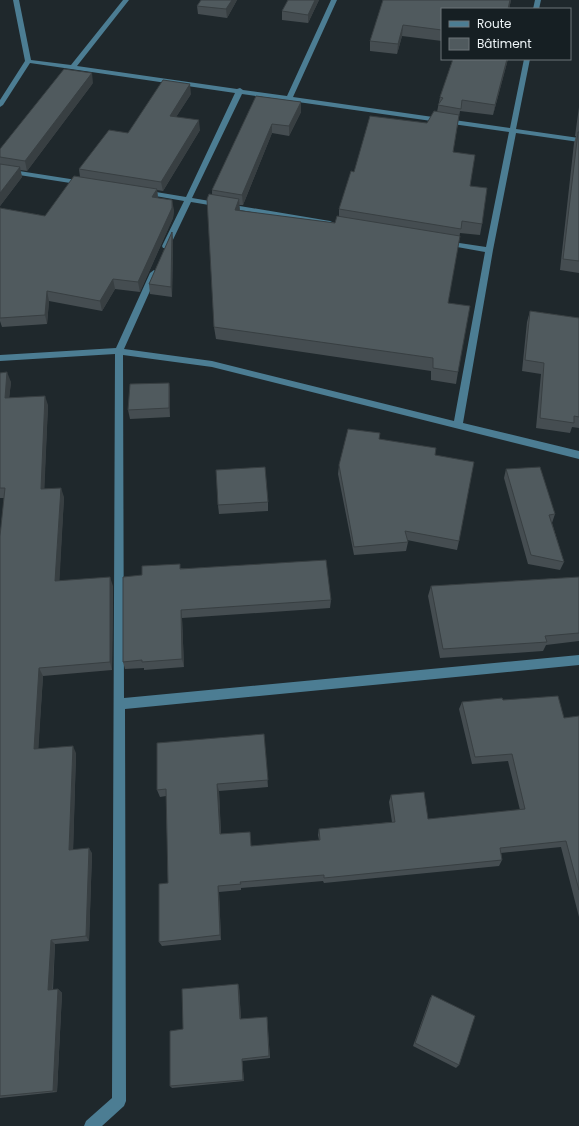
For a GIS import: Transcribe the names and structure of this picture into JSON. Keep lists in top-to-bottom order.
{
  "legend": ["Route", "Bâtiment"]
}
